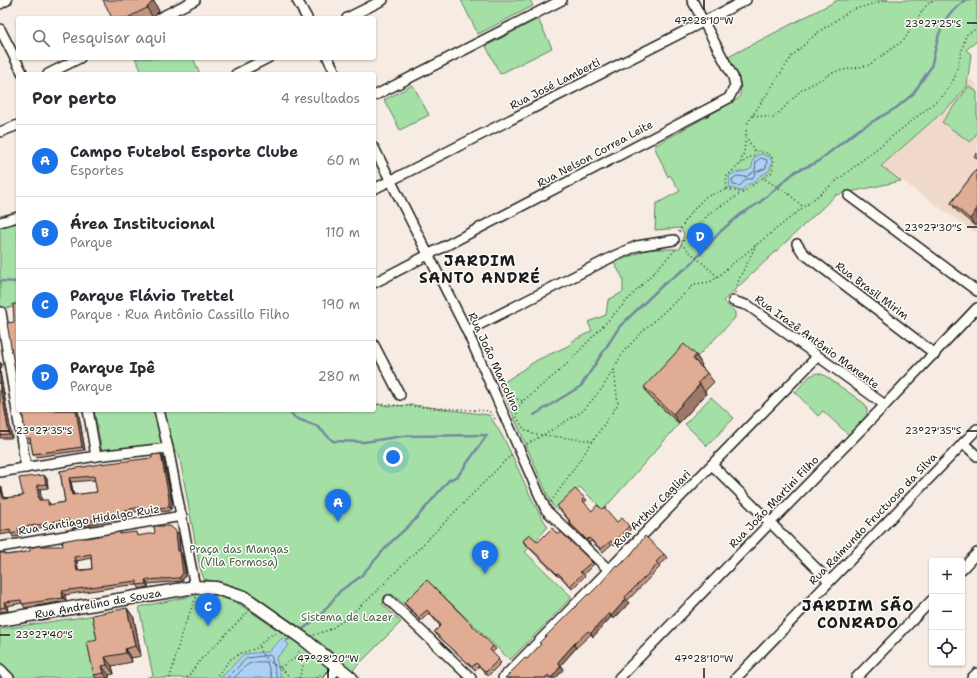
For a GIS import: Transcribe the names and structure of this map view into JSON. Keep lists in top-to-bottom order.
{
  "streets": {
    "street": [
      "Rua José Lamberti",
      "Rua Nelson Correa Leite",
      "Rua Brasil Mirim",
      "Rua Irazê Antônio Manente",
      "Rua João Marcolino",
      "Rua João Martini Filho",
      "Rua Arthur Cagliari",
      "Rua Raimundo Fructuoso da Silva",
      "Rua Santiago Hidalgo Ruiz",
      "Rua Andrelino de Souza"
    ]
  },
  "crossings": [
    ["Rua José Lamberti", "Rua Nelson Correa Leite"],
    ["Rua José Lamberti", "Rua João Marcolino"],
    ["Rua Nelson Correa Leite", "Rua João Marcolino"],
    ["Rua Brasil Mirim", "Rua João Martini Filho"],
    ["Rua Irazê Antônio Manente", "Rua João Martini Filho"],
    ["Rua Irazê Antônio Manente", "Rua Arthur Cagliari"],
    ["Rua João Marcolino", "Rua Arthur Cagliari"]
  ],
  "districts": ["JARDIM SANTO ANDRÉ", "JARDIM SÃO CONRADO"],
  "parks": ["Praça das Mangas (Vila Formosa)", "Sistema de Lazer"],
  "page": {
    "search": "Pesquisar aqui",
    "heading": ["Por perto", "4 resultados"],
    "list": [
      {
        "mark": "A",
        "name": "Campo Futebol Esporte Clube",
        "note": "Esportes",
        "value": "60 m"
      },
      {
        "mark": "B",
        "name": "Área Institucional",
        "note": "Parque",
        "value": "110 m"
      },
      {
        "mark": "C",
        "name": "Parque Flávio Trettel",
        "note": "Parque · Rua Antônio Cassillo Filho",
        "value": "190 m"
      },
      {
        "mark": "D",
        "name": "Parque Ipê",
        "note": "Parque",
        "value": "280 m"
      }
    ],
    "pins": [
      "D",
      "A",
      "B",
      "C"
    ],
    "map_buttons": ["+", "−"]
  },
  "coordinates": [
    "47°28'10\"W",
    "23°27'25\"S",
    "23°27'30\"S",
    "23°27'35\"S",
    "23°27'40\"S",
    "47°28'20\"W"
  ]
}
